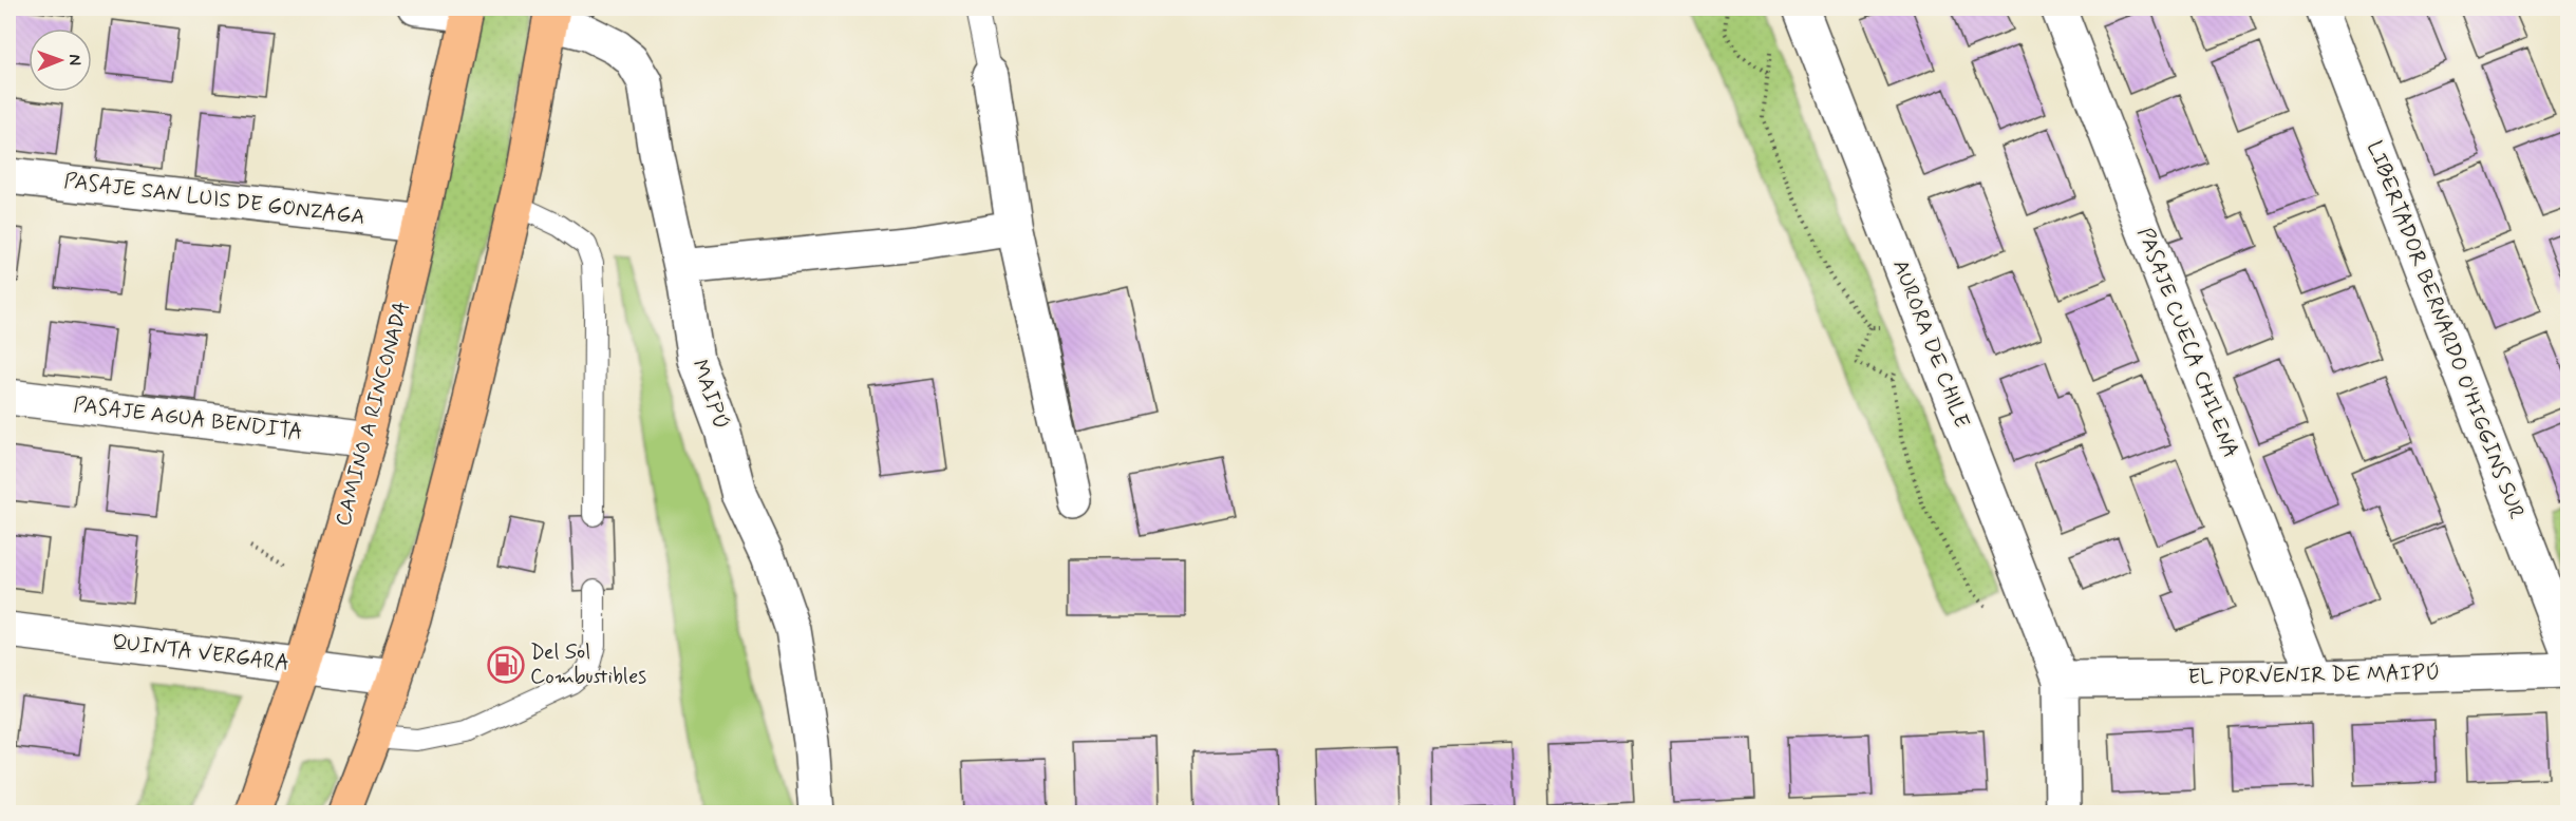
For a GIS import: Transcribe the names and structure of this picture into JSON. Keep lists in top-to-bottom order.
{
  "streets": {
    "main road": ["CAMINO A RINCONADA"],
    "street": [
      "PASAJE SAN LUIS DE GONZAGA",
      "LIBERTADOR BERNARDO O'HIGGINS SUR",
      "PASAJE CUECA CHILENA",
      "AURORA DE CHILE",
      "MAIPÚ",
      "PASAJE AGUA BENDITA",
      "QUINTA VERGARA",
      "EL PORVENIR DE MAIPÚ"
    ]
  },
  "crossings": [
    ["PASAJE SAN LUIS DE GONZAGA", "CAMINO A RINCONADA"],
    ["PASAJE CUECA CHILENA", "EL PORVENIR DE MAIPÚ"],
    ["AURORA DE CHILE", "EL PORVENIR DE MAIPÚ"],
    ["CAMINO A RINCONADA", "PASAJE AGUA BENDITA"],
    ["CAMINO A RINCONADA", "QUINTA VERGARA"]
  ],
  "places": {
    "fuel station": ["Del Sol Combustibles"]
  },
  "north": "right"
}
